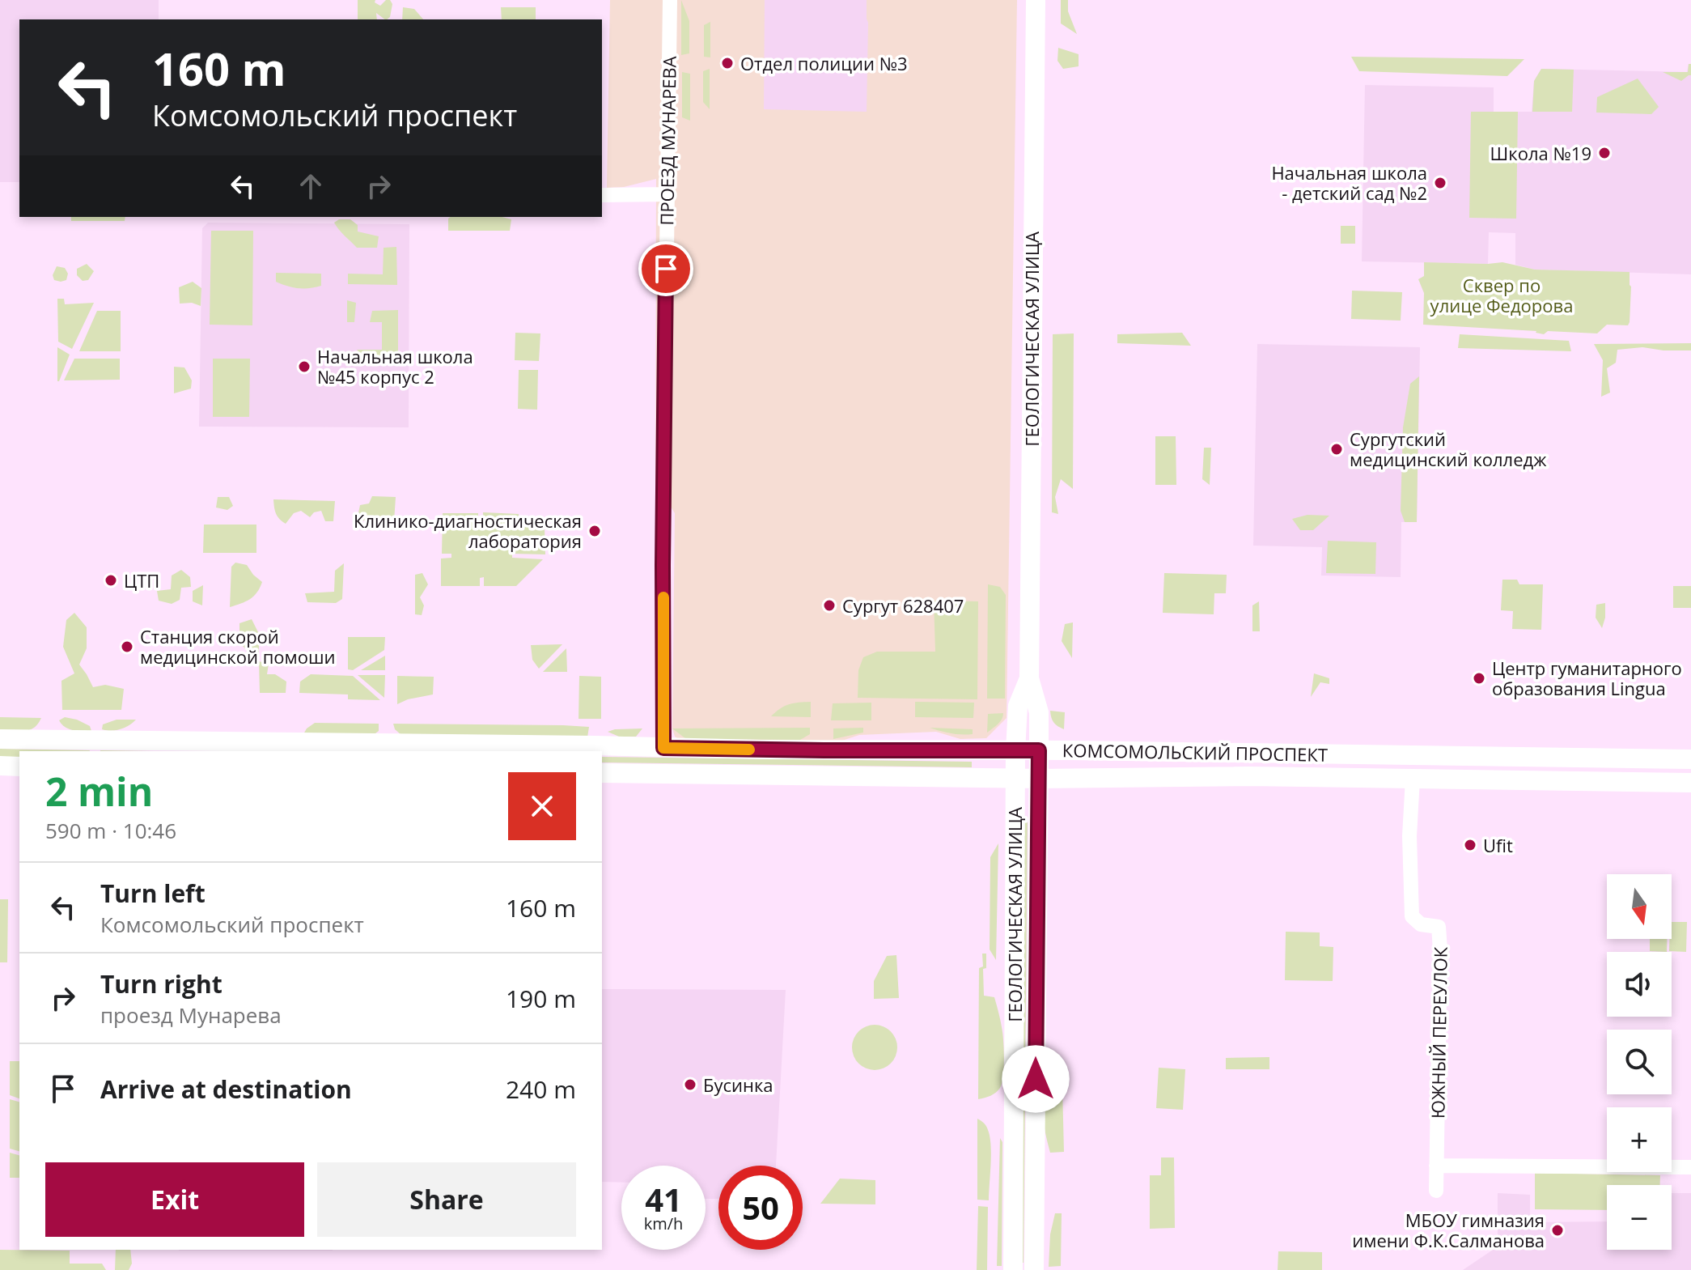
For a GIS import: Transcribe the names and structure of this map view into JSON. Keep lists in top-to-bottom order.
{
  "streets": {
    "main road": ["ГЕОЛОГИЧЕСКАЯ УЛИЦА", "КОМСОМОЛЬСКИЙ ПРОСПЕКТ"],
    "street": ["ПРОЕЗД МУНАРЕВА", "ЮЖНЫЙ ПЕРЕУЛОК"]
  },
  "crossings": [
    ["ПРОЕЗД МУНАРЕВА", "КОМСОМОЛЬСКИЙ ПРОСПЕКТ"],
    ["ГЕОЛОГИЧЕСКАЯ УЛИЦА", "КОМСОМОЛЬСКИЙ ПРОСПЕКТ"],
    ["КОМСОМОЛЬСКИЙ ПРОСПЕКТ", "ЮЖНЫЙ ПЕРЕУЛОК"]
  ],
  "parks": ["Сквер по улице Федорова"],
  "places": [
    "Отдел полиции №3",
    "Школа №19",
    "Начальная школа - детский сад №2",
    "Начальная школа №45 корпус 2",
    "Сургутский медицинский колледж",
    "Клинико-диагностическая лаборатория",
    "ЦТП",
    "Сургут 628407",
    "Cтанция скорой медицинской помоши",
    "Центр гуманитарного образования Lingua",
    "Ufit",
    "Бусинка",
    "МБОУ гимназия имени Ф.К.Салманова"
  ],
  "north": "bottom",
  "page": {
    "turn": ["160 m", "Комсомольский проспект"],
    "heading": ["2 min", "590 m · 10:46"],
    "list": [
      {
        "name": "Turn left",
        "note": "Комсомольский проспект",
        "value": "160 m"
      },
      {
        "name": "Turn right",
        "note": "проезд Мунарева",
        "value": "190 m"
      },
      {
        "name": "Arrive at destination",
        "value": "240 m"
      }
    ],
    "map_buttons": ["+", "−"],
    "buttons": ["Exit", "Share"],
    "speed": "41 km/h",
    "limit": "50"
  }
}
